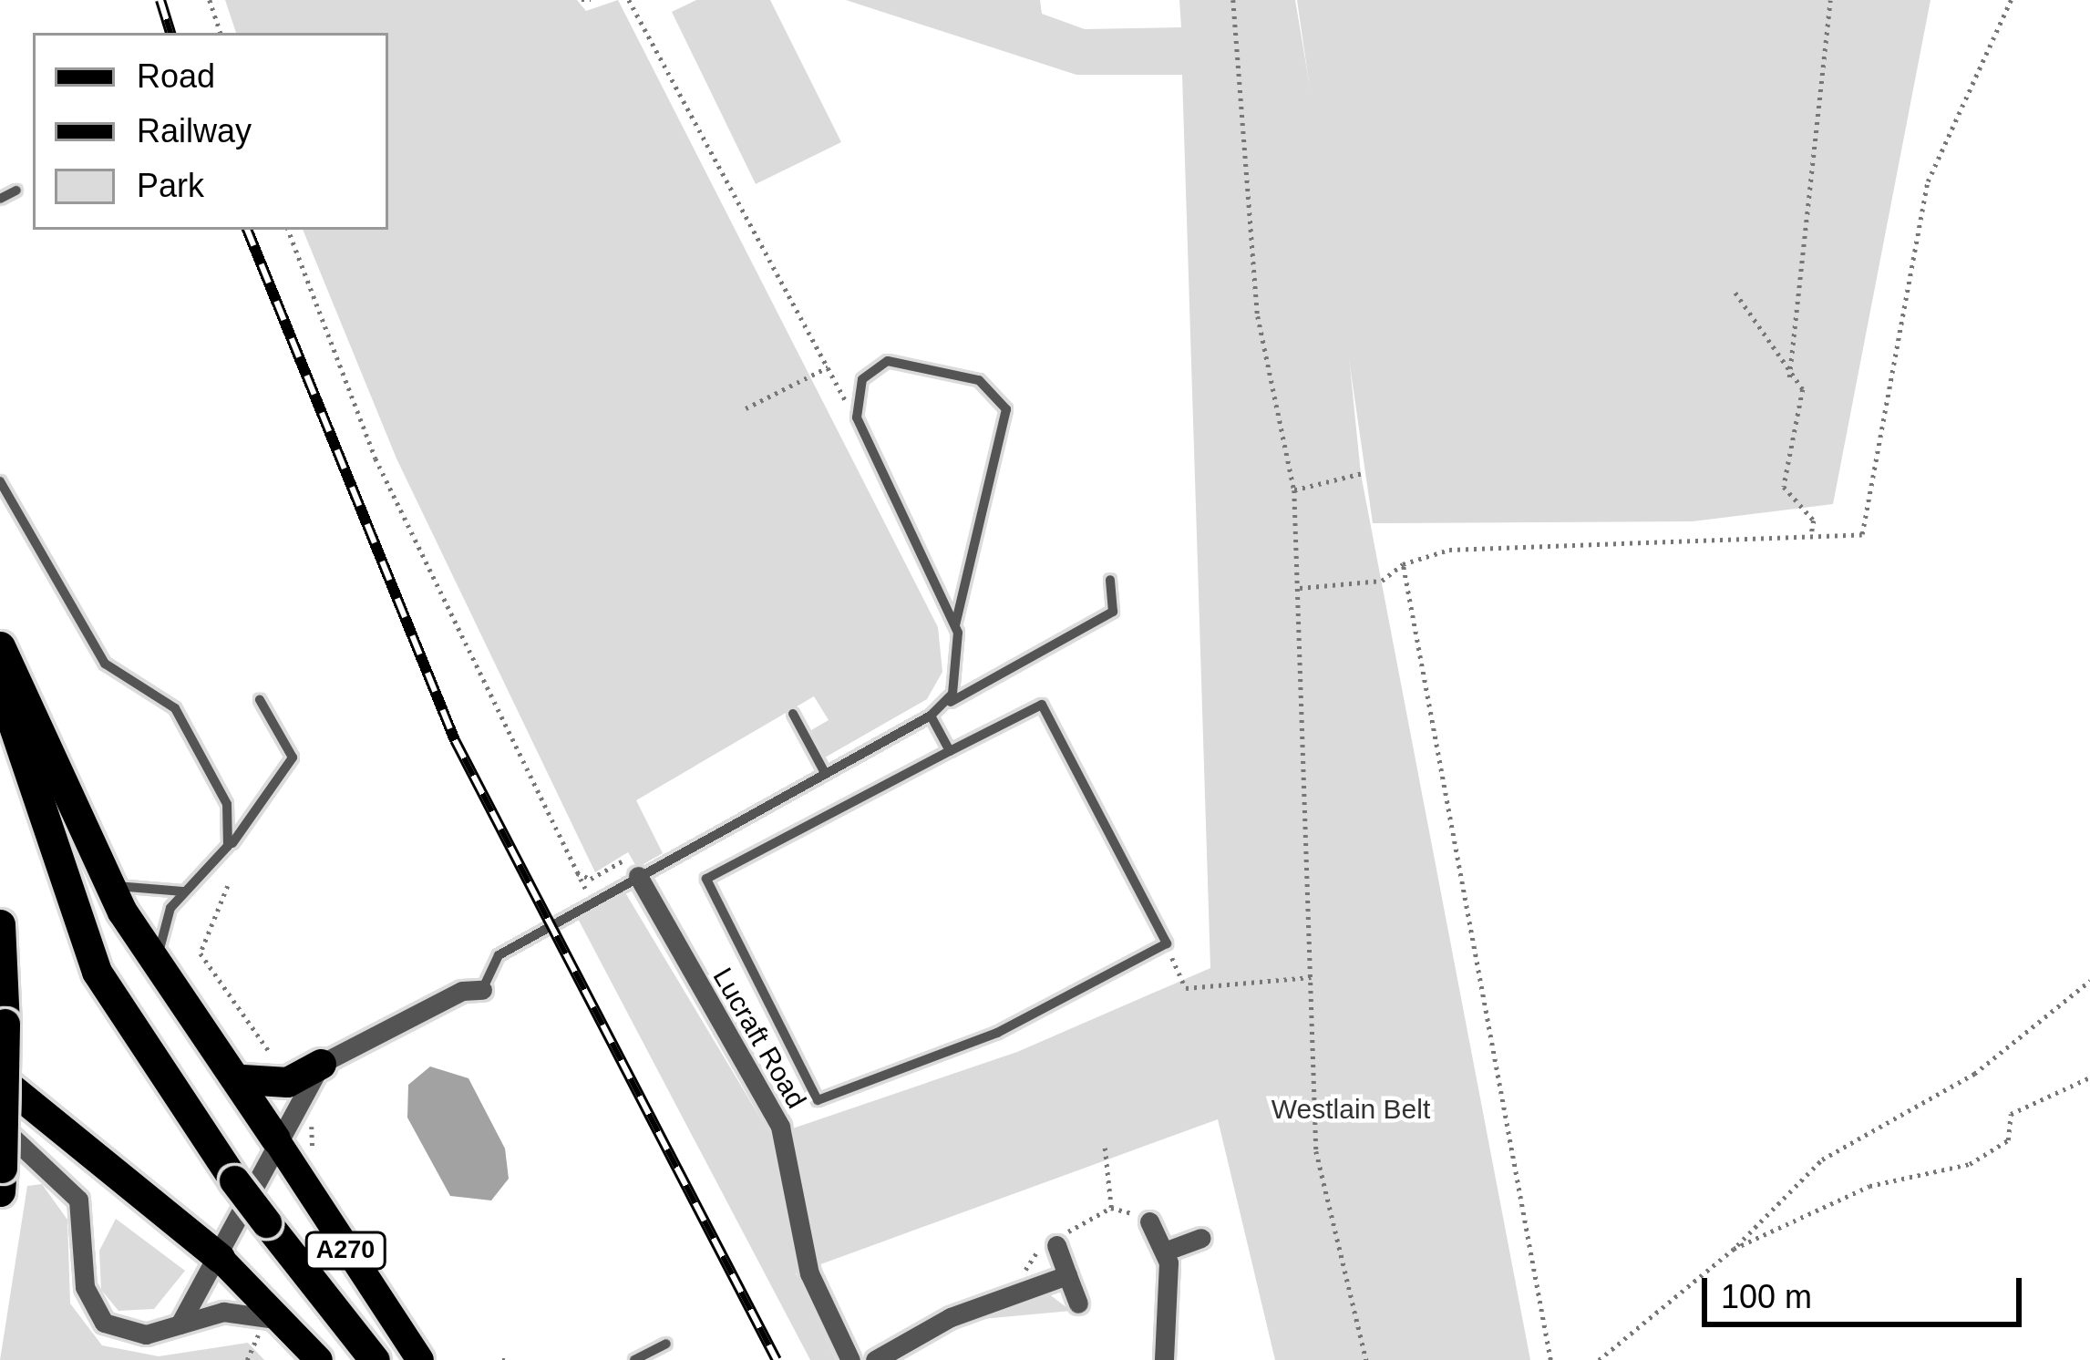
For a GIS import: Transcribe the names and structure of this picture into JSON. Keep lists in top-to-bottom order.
{
  "streets": {
    "main road": ["A270"],
    "street": ["Lucraft Road"]
  },
  "parks": ["Westlain Belt"],
  "legend": ["Road", "Railway", "Park"],
  "scale_bar": "100 m"
}
